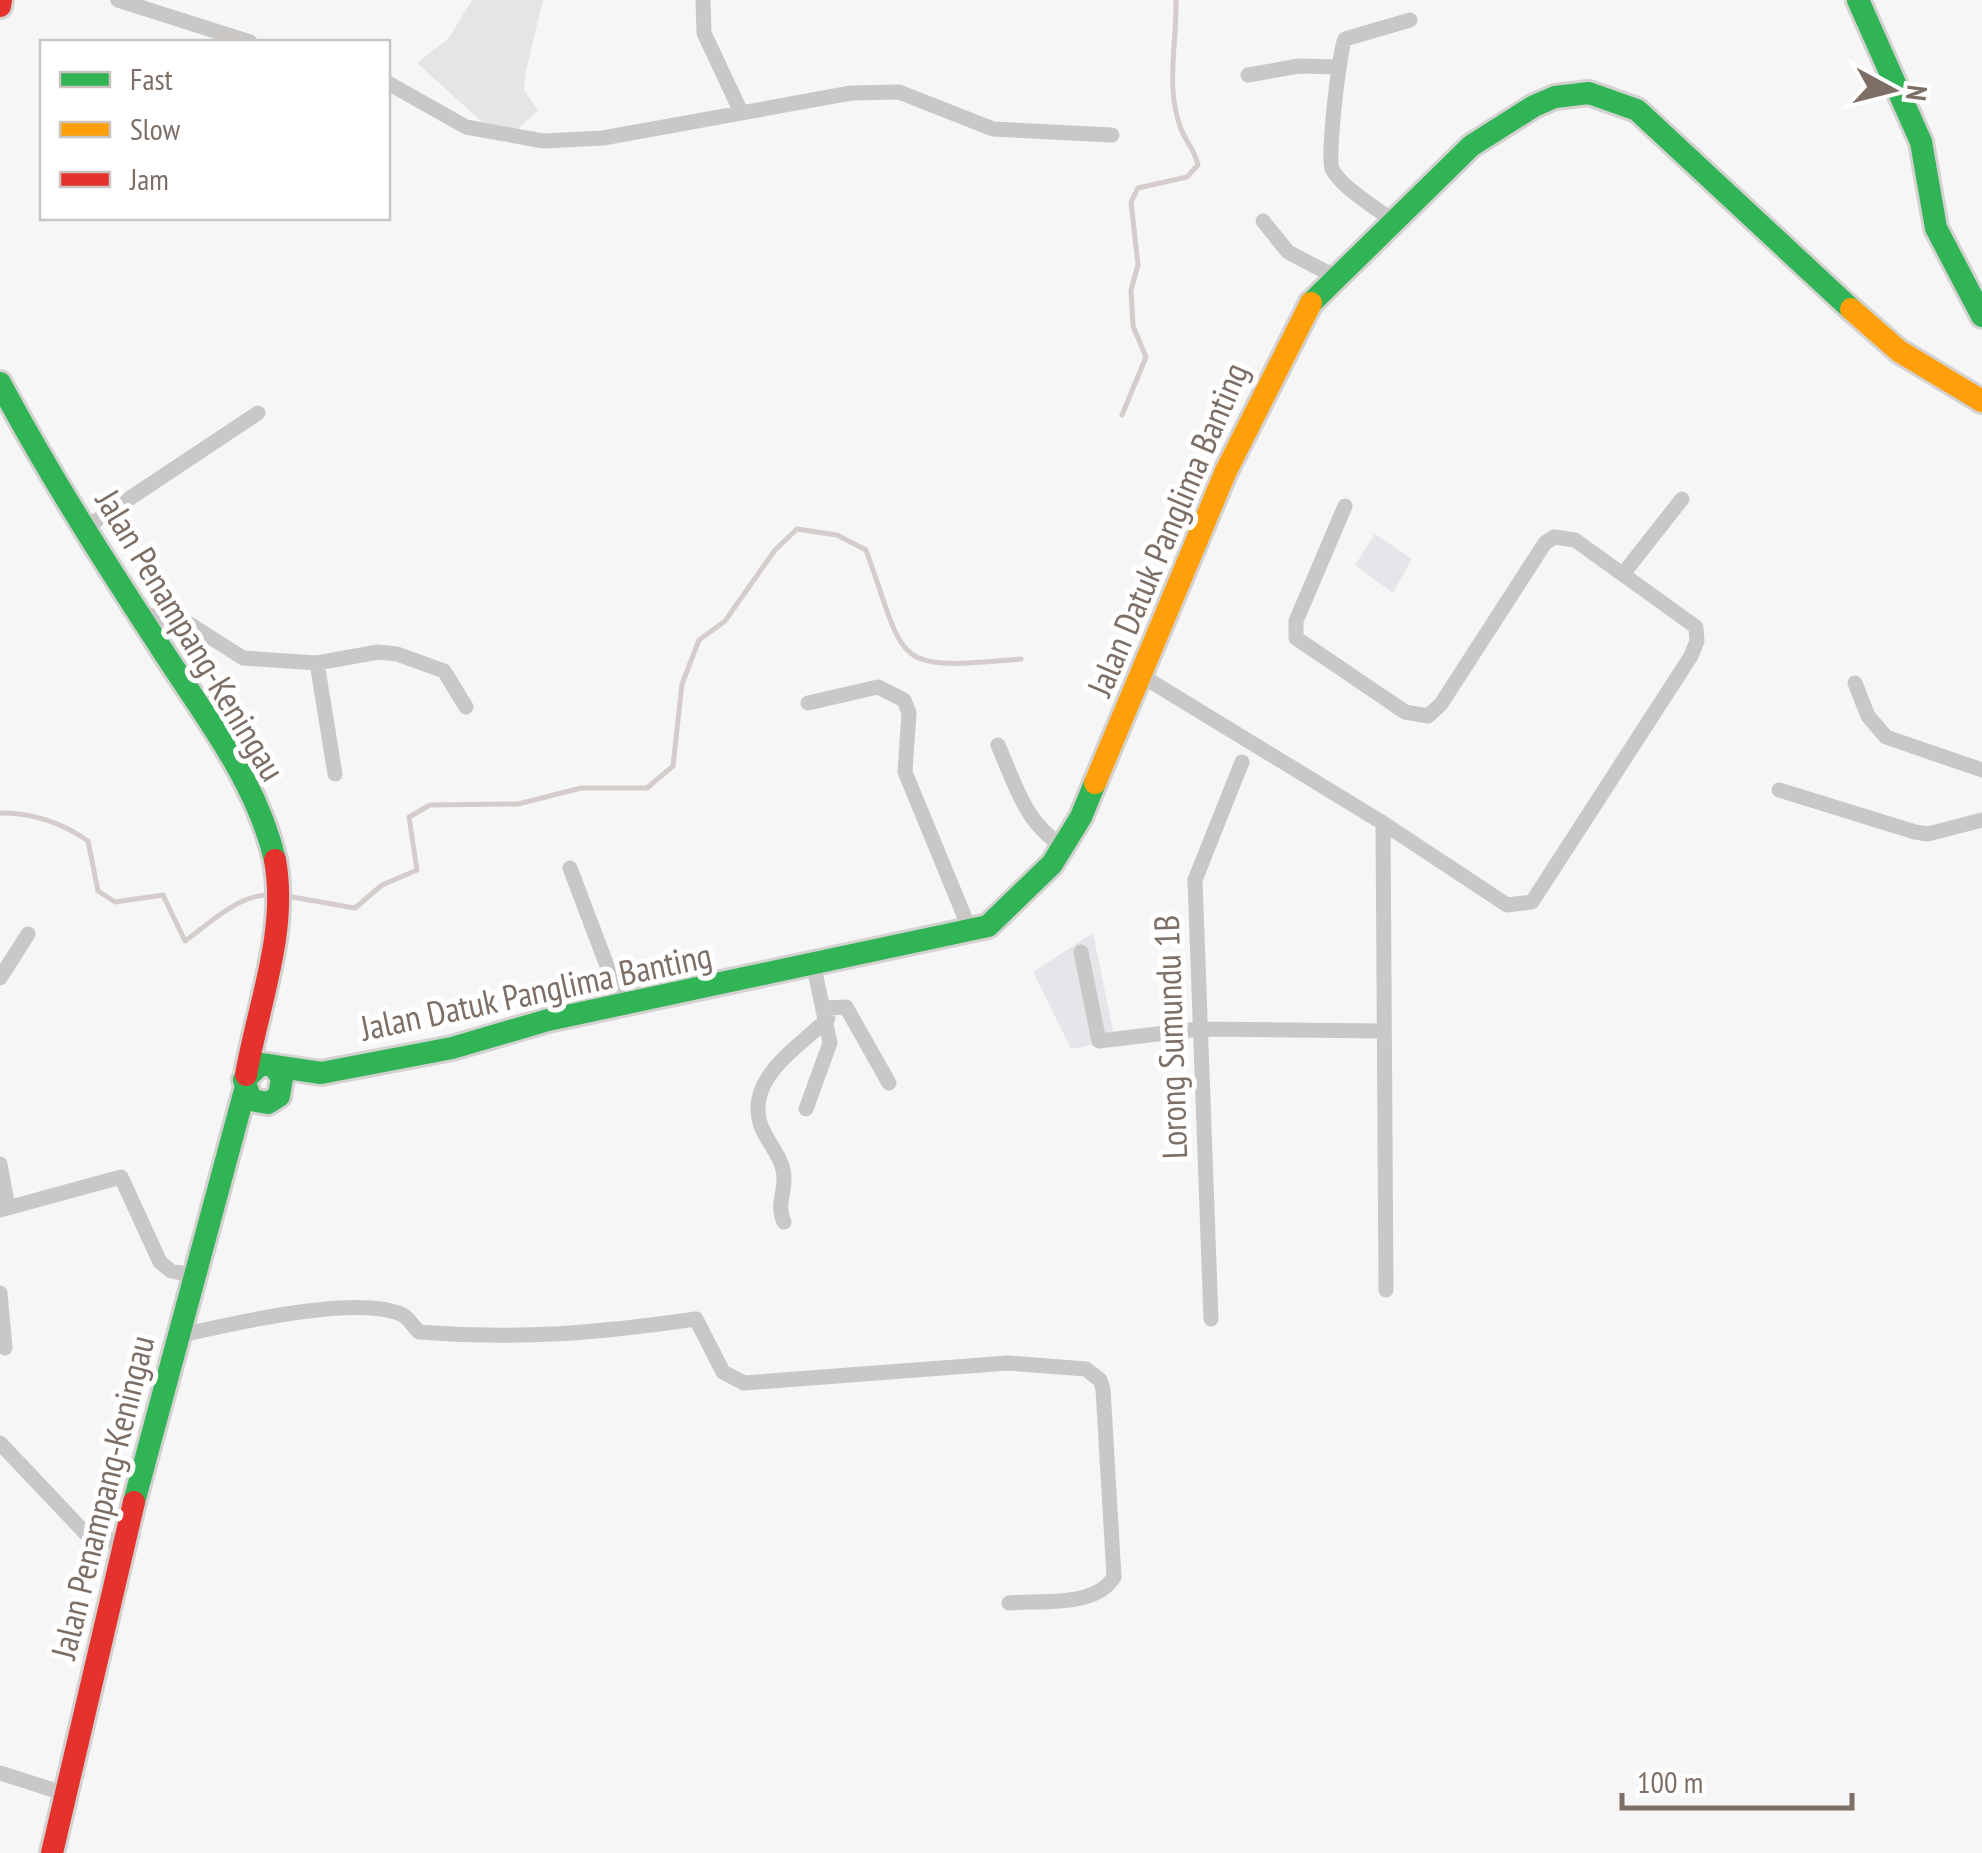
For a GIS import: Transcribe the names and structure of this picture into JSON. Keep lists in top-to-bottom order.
{
  "streets": {
    "main road": ["Jalan Datuk Panglima Banting", "Jalan Penampang-Keningau"],
    "street": ["Lorong Sumundu 1B"]
  },
  "crossings": [
    ["Jalan Datuk Panglima Banting", "Jalan Penampang-Keningau"]
  ],
  "legend": ["Fast", "Slow", "Jam"],
  "scale_bar": "100 m",
  "north": "right"
}
